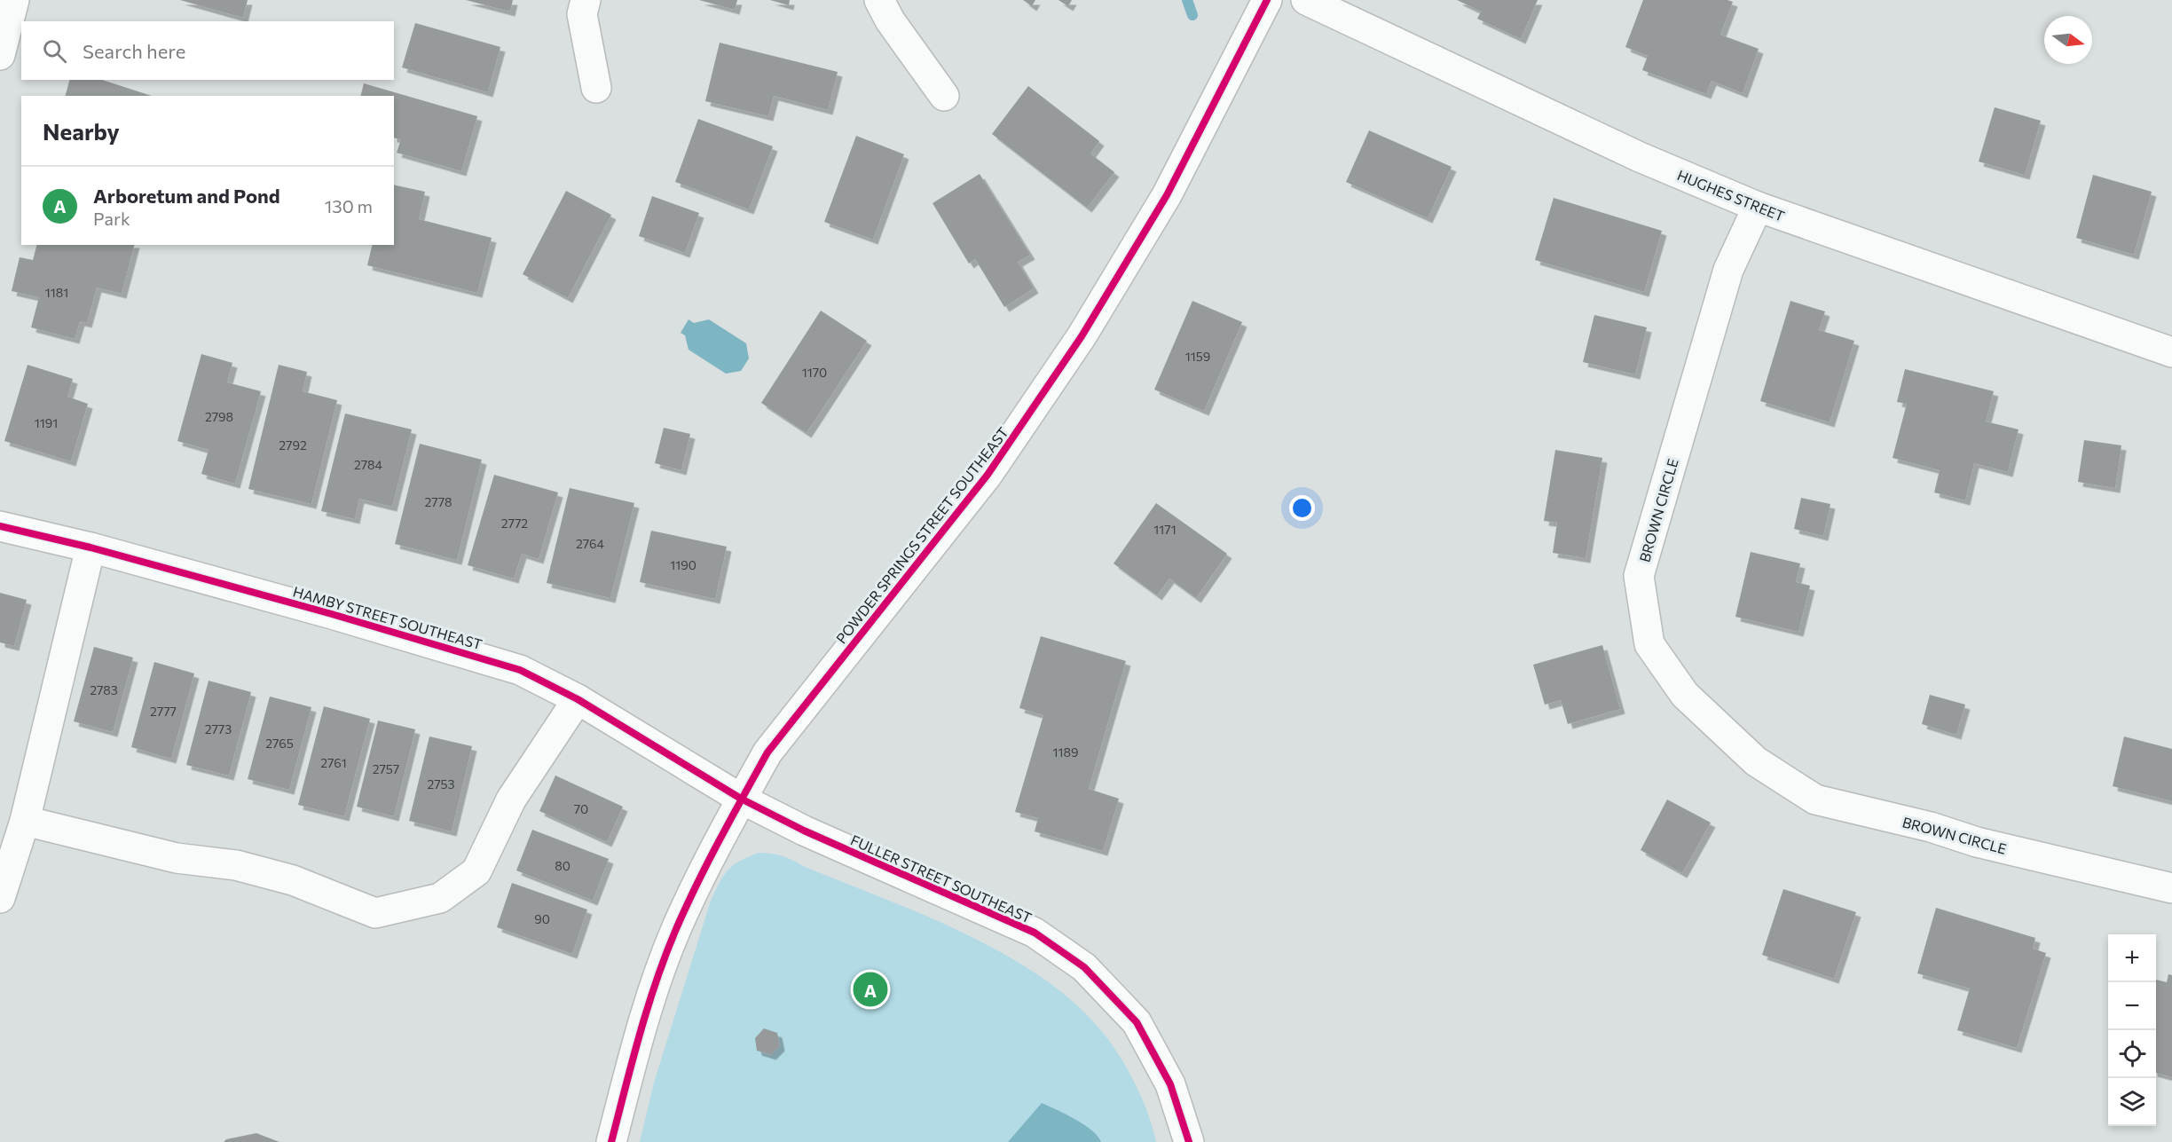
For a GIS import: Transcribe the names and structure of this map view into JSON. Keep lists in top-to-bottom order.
{
  "streets": {
    "street": [
      "HUGHES STREET",
      "BROWN CIRCLE",
      "POWDER SPRINGS STREET SOUTHEAST",
      "HAMBY STREET SOUTHEAST",
      "FULLER STREET SOUTHEAST"
    ]
  },
  "crossings": [
    ["HUGHES STREET", "BROWN CIRCLE"],
    ["POWDER SPRINGS STREET SOUTHEAST", "HAMBY STREET SOUTHEAST"],
    ["POWDER SPRINGS STREET SOUTHEAST", "FULLER STREET SOUTHEAST"],
    ["HAMBY STREET SOUTHEAST", "FULLER STREET SOUTHEAST"]
  ],
  "house_numbers": [
    "1181",
    "1159",
    "1170",
    "2798",
    "1191",
    "2792",
    "2784",
    "2778",
    "2772",
    "1171",
    "2764",
    "1190",
    "2783",
    "2777",
    "2773",
    "2765",
    "1189",
    "2761",
    "2757",
    "2753",
    "70",
    "80",
    "90"
  ],
  "north": "right",
  "page": {
    "search": "Search here",
    "heading": "Nearby",
    "list": [
      {
        "mark": "A",
        "name": "Arboretum and Pond",
        "note": "Park",
        "value": "130 m"
      }
    ],
    "map_buttons": ["+", "−"],
    "pins": "A"
  }
}
